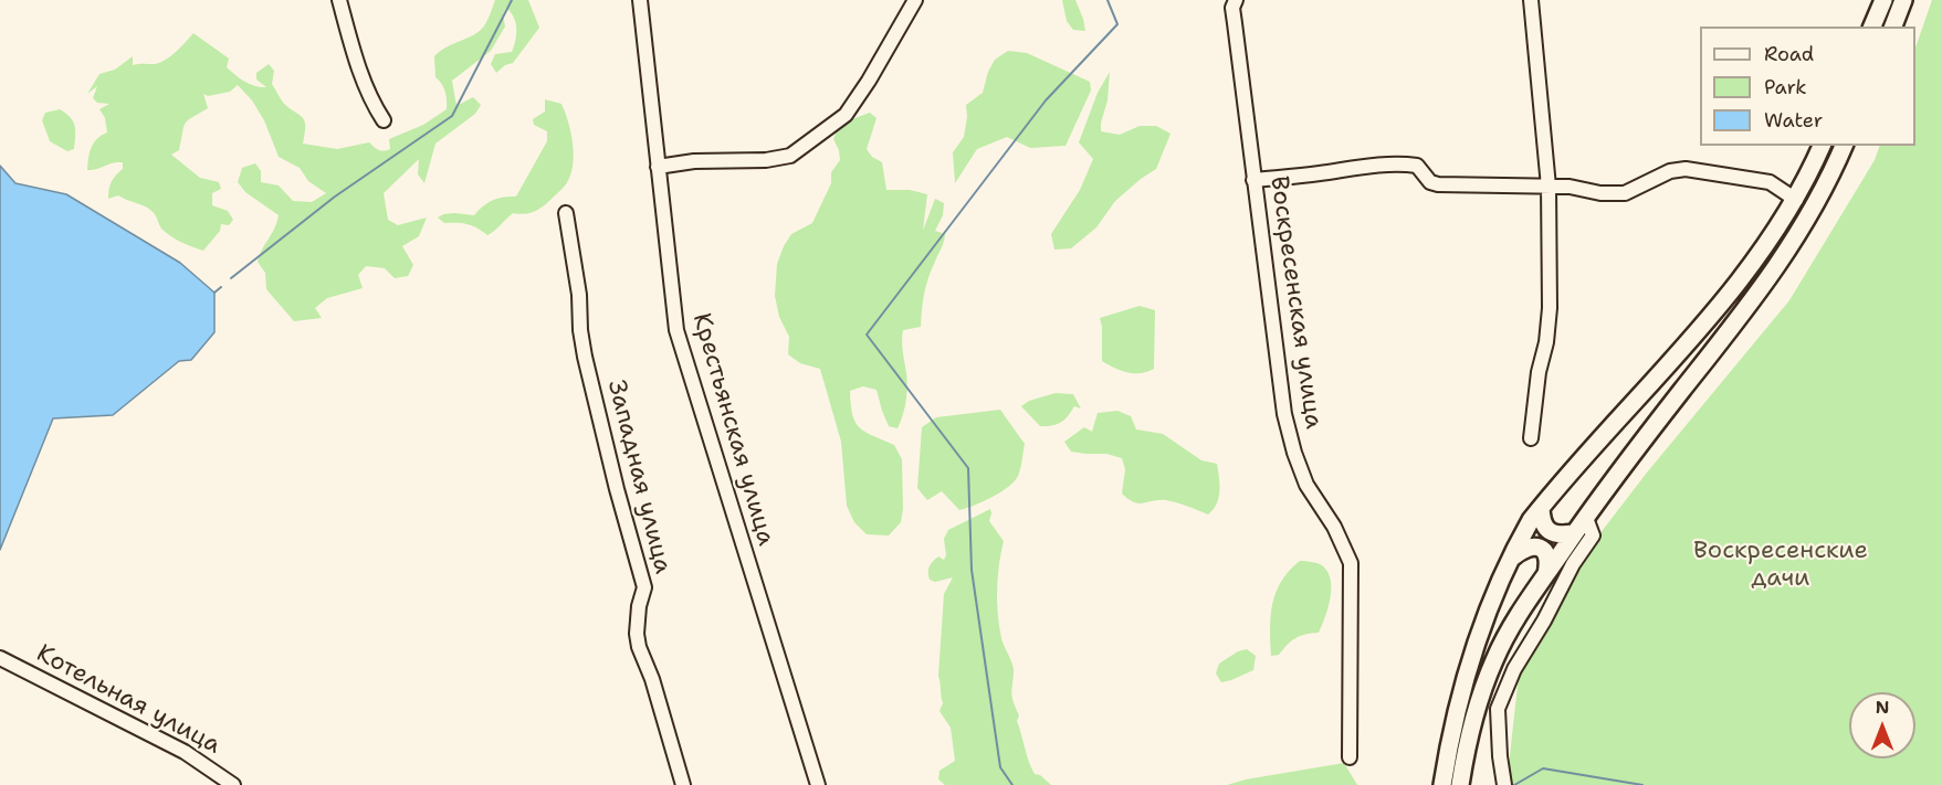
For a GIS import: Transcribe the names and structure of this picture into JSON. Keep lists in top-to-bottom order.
{
  "streets": {
    "street": [
      "Воскресенская улица",
      "Крестьянская улица",
      "Западная улица",
      "Котельная улица"
    ]
  },
  "parks": ["Воскресенские дачи"],
  "legend": ["Road", "Park", "Water"],
  "north": "top"
}
